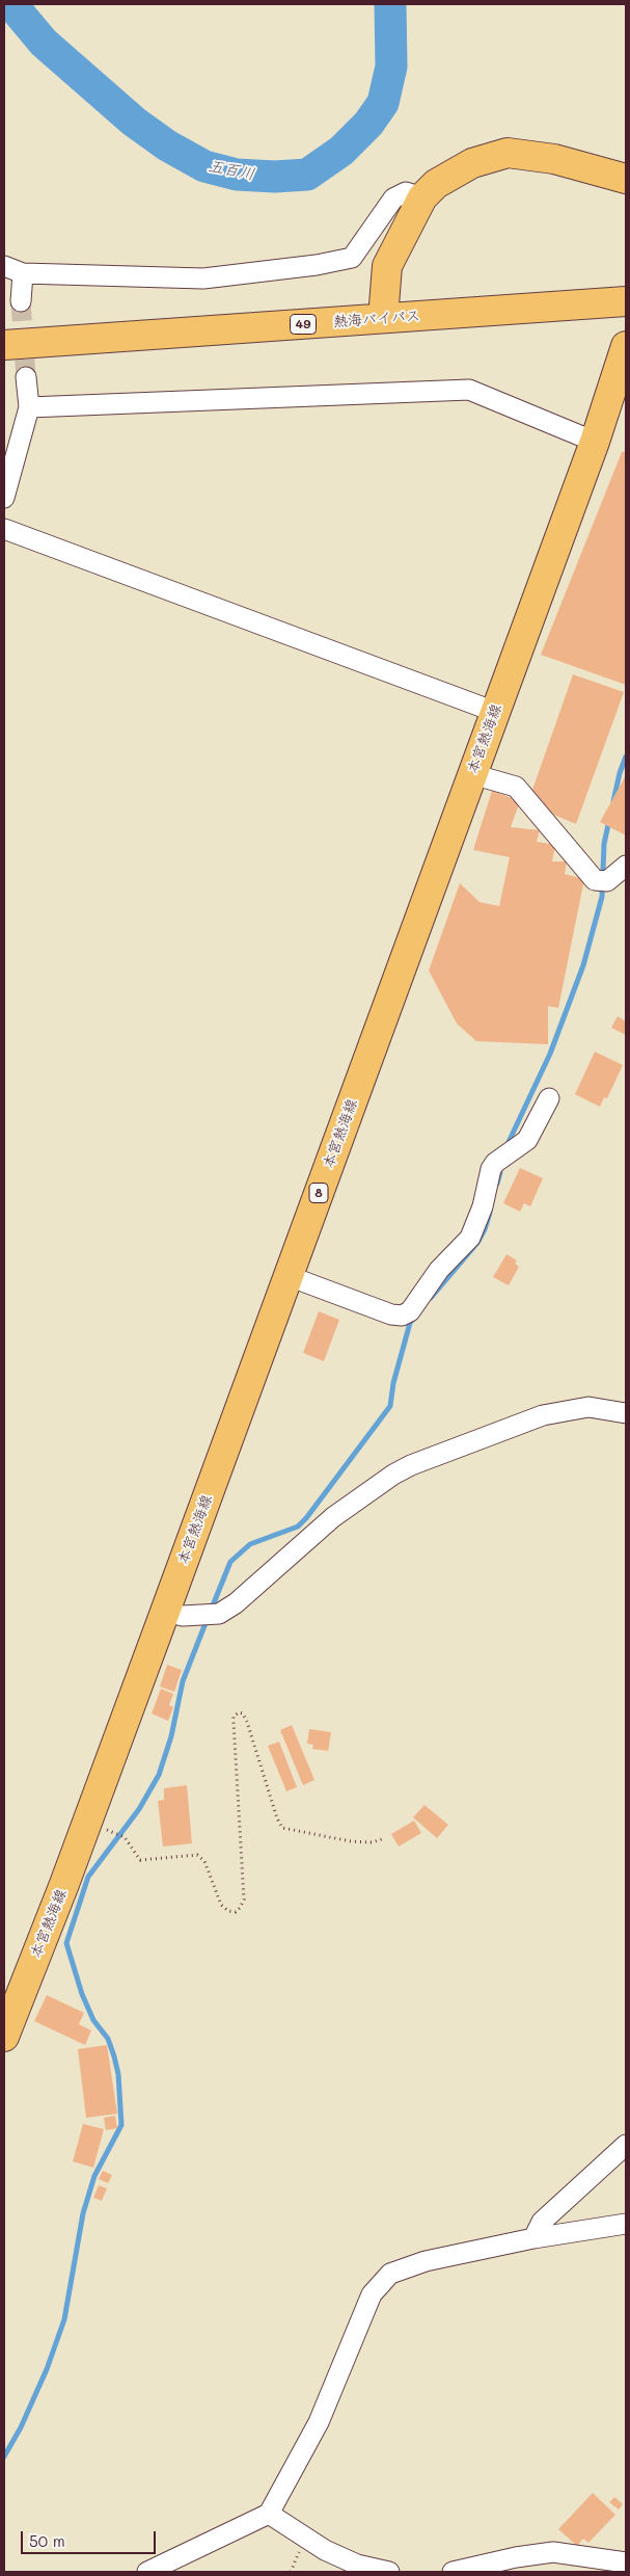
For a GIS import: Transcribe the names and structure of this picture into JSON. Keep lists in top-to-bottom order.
{
  "streets": {
    "main road": [
      "熱海バイパス",
      "49",
      "本宮熱海線",
      "8"
    ]
  },
  "water": ["五百川"],
  "scale_bar": "50 m"
}
